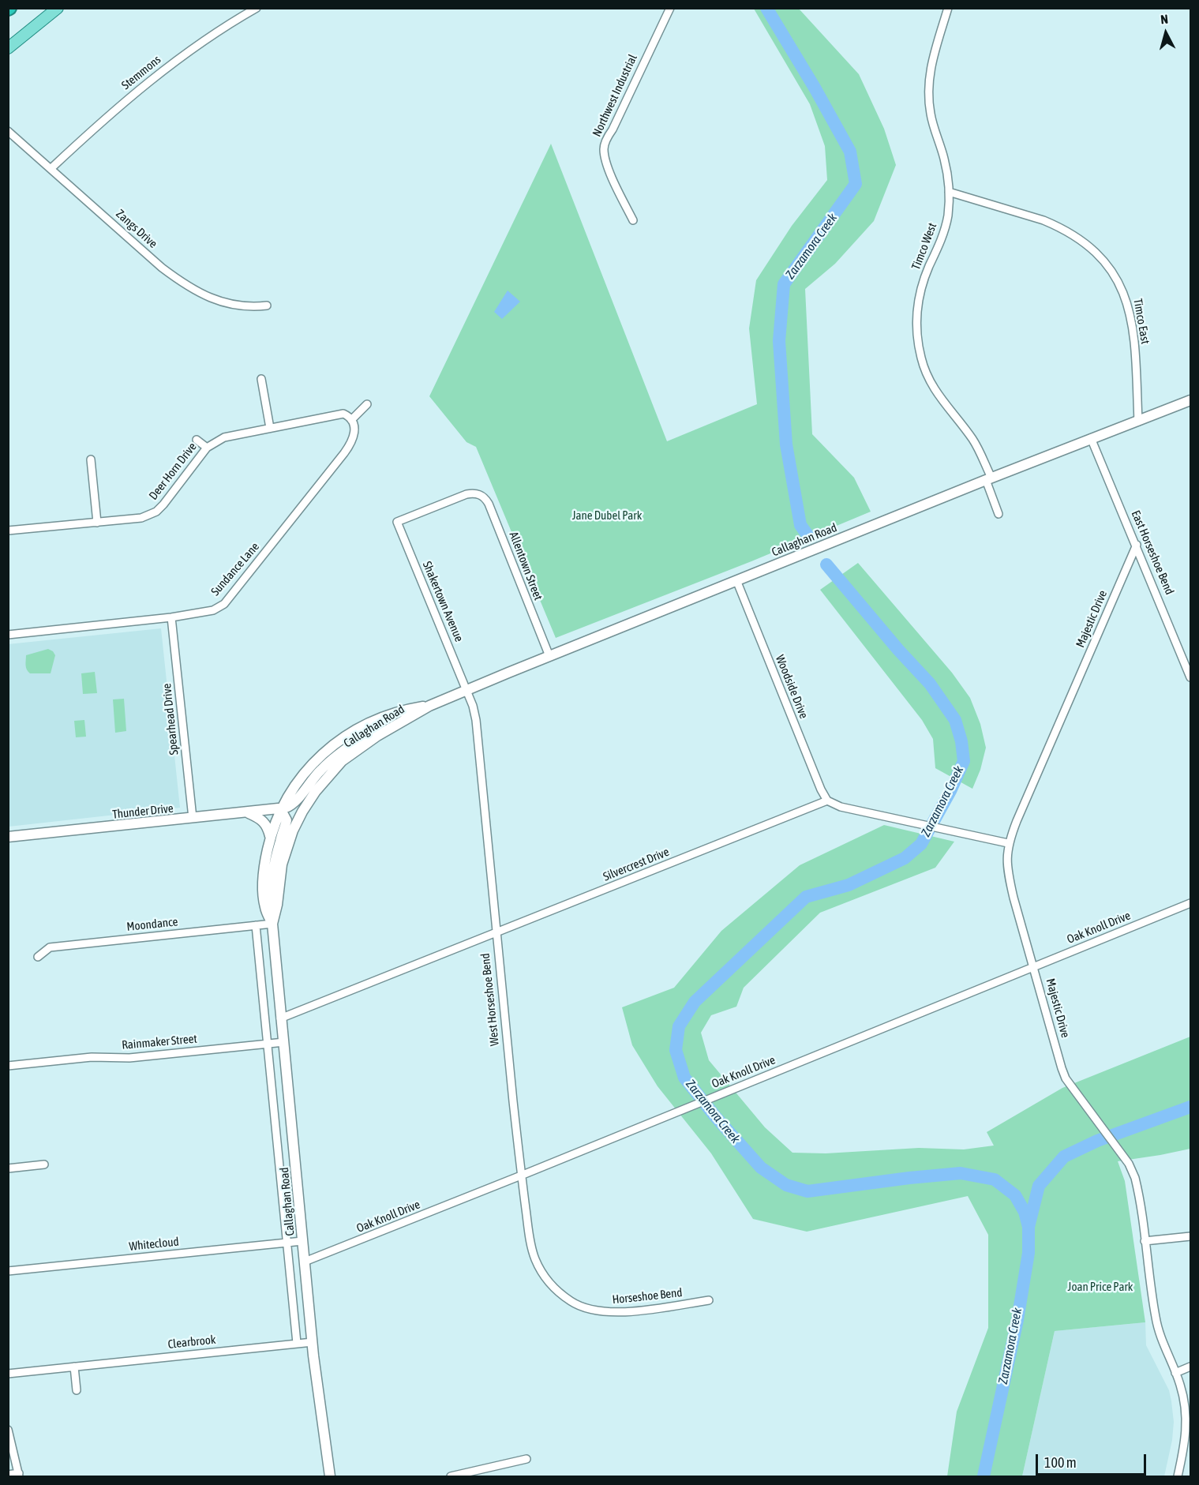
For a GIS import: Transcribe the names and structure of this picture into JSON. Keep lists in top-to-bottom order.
{
  "streets": {
    "main road": ["Callaghan Road", "Thunder Drive"],
    "street": [
      "Stemmons",
      "Northwest Industrial",
      "Zangs Drive",
      "Timco West",
      "Timco East",
      "Deer Horn Drive",
      "East Horseshoe Bend",
      "Allentown Street",
      "Sundance Lane",
      "Shakertown Avenue",
      "Majestic Drive",
      "Woodside Drive",
      "Spearhead Drive",
      "Silvercrest Drive",
      "Moondance",
      "Oak Knoll Drive",
      "West Horseshoe Bend",
      "Rainmaker Street",
      "Whitecloud",
      "Horseshoe Bend",
      "Clearbrook"
    ]
  },
  "crossings": [
    ["Stemmons", "Zangs Drive"],
    ["Timco West", "Timco East"],
    ["Timco West", "Callaghan Road"],
    ["Timco East", "Callaghan Road"],
    ["Deer Horn Drive", "Sundance Lane"],
    ["Callaghan Road", "East Horseshoe Bend"],
    ["Callaghan Road", "Allentown Street"],
    ["Callaghan Road", "Shakertown Avenue"],
    ["Callaghan Road", "Woodside Drive"],
    ["Callaghan Road", "Thunder Drive"],
    ["Callaghan Road", "Silvercrest Drive"],
    ["Callaghan Road", "Moondance"],
    ["Callaghan Road", "Oak Knoll Drive"],
    ["Callaghan Road", "West Horseshoe Bend"],
    ["Callaghan Road", "Rainmaker Street"],
    ["Callaghan Road", "Whitecloud"],
    ["Callaghan Road", "Clearbrook"],
    ["East Horseshoe Bend", "Majestic Drive"],
    ["Allentown Street", "Shakertown Avenue"],
    ["Sundance Lane", "Spearhead Drive"],
    ["Shakertown Avenue", "West Horseshoe Bend"],
    ["Majestic Drive", "Oak Knoll Drive"],
    ["Woodside Drive", "Silvercrest Drive"],
    ["Spearhead Drive", "Thunder Drive"],
    ["Silvercrest Drive", "West Horseshoe Bend"],
    ["Oak Knoll Drive", "West Horseshoe Bend"],
    ["West Horseshoe Bend", "Horseshoe Bend"]
  ],
  "water": ["Zarzamora Creek"],
  "parks": ["Jane Dubel Park", "Joan Price Park"],
  "scale_bar": "100 m",
  "north": "top"
}
